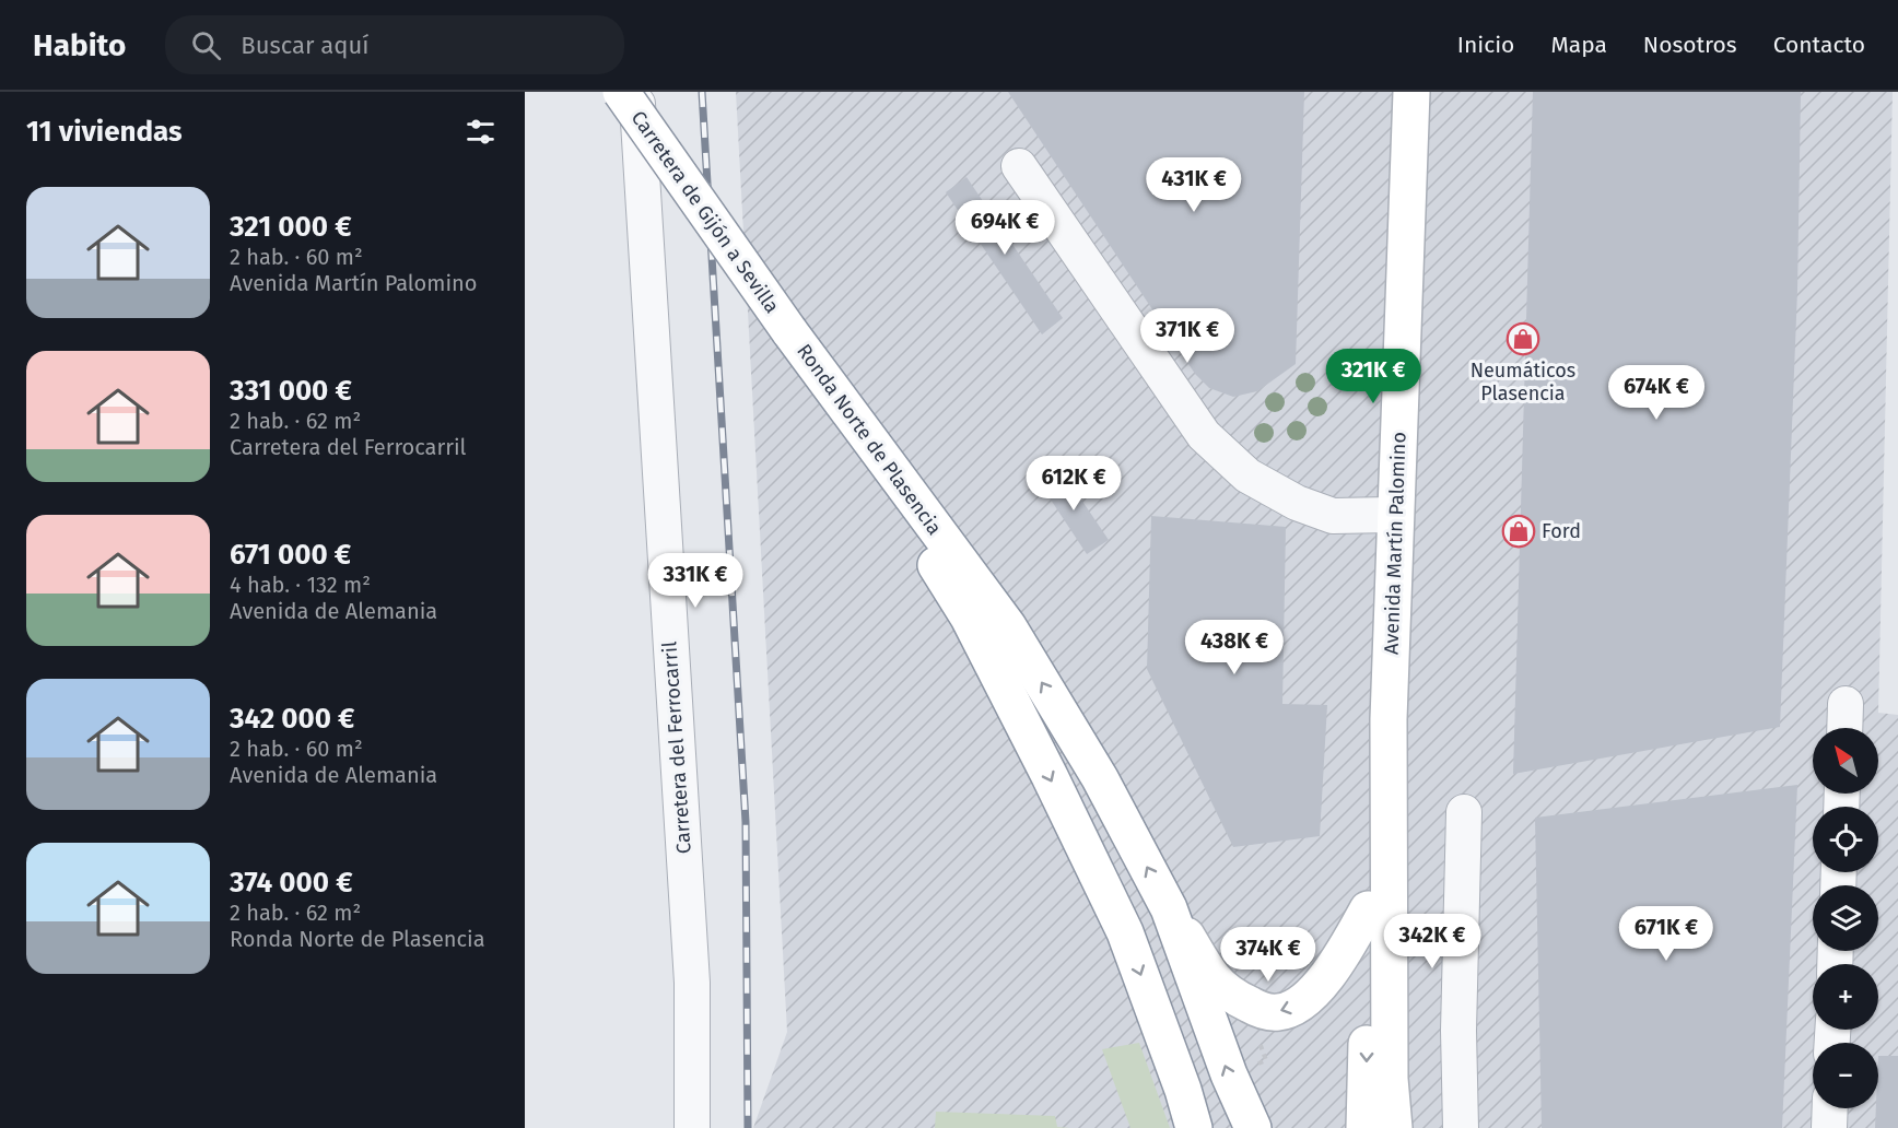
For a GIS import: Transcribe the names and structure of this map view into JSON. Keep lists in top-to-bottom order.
{
  "streets": {
    "main road": ["Carretera de Gijón a Sevilla", "Ronda Norte de Plasencia", "Avenida Martín Palomino"],
    "street": ["Carretera del Ferrocarril"]
  },
  "crossings": [
    ["Carretera de Gijón a Sevilla", "Ronda Norte de Plasencia"]
  ],
  "places": {
    "shop": ["Neumáticos Plasencia", "Ford"]
  },
  "north": "top left",
  "page": {
    "header": "Habito",
    "search": "Buscar aquí",
    "nav": [
      "Inicio",
      "Mapa",
      "Nosotros",
      "Contacto"
    ],
    "heading": "11 viviendas",
    "price": [
      "431K €",
      "694K €",
      "371K €",
      "321K €",
      "674K €",
      "612K €",
      "331K €",
      "438K €",
      "671K €",
      "342K €",
      "374K €"
    ],
    "list": [
      {
        "name": "321 000 €",
        "note": "2 hab. · 60 m² · Avenida Martín Palomino"
      },
      {
        "name": "331 000 €",
        "note": "2 hab. · 62 m² · Carretera del Ferrocarril"
      },
      {
        "name": "671 000 €",
        "note": "4 hab. · 132 m² · Avenida de Alemania"
      },
      {
        "name": "342 000 €",
        "note": "2 hab. · 60 m² · Avenida de Alemania"
      },
      {
        "name": "374 000 €",
        "note": "2 hab. · 62 m² · Ronda Norte de Plasencia"
      }
    ],
    "map_buttons": ["+", "−"]
  }
}
